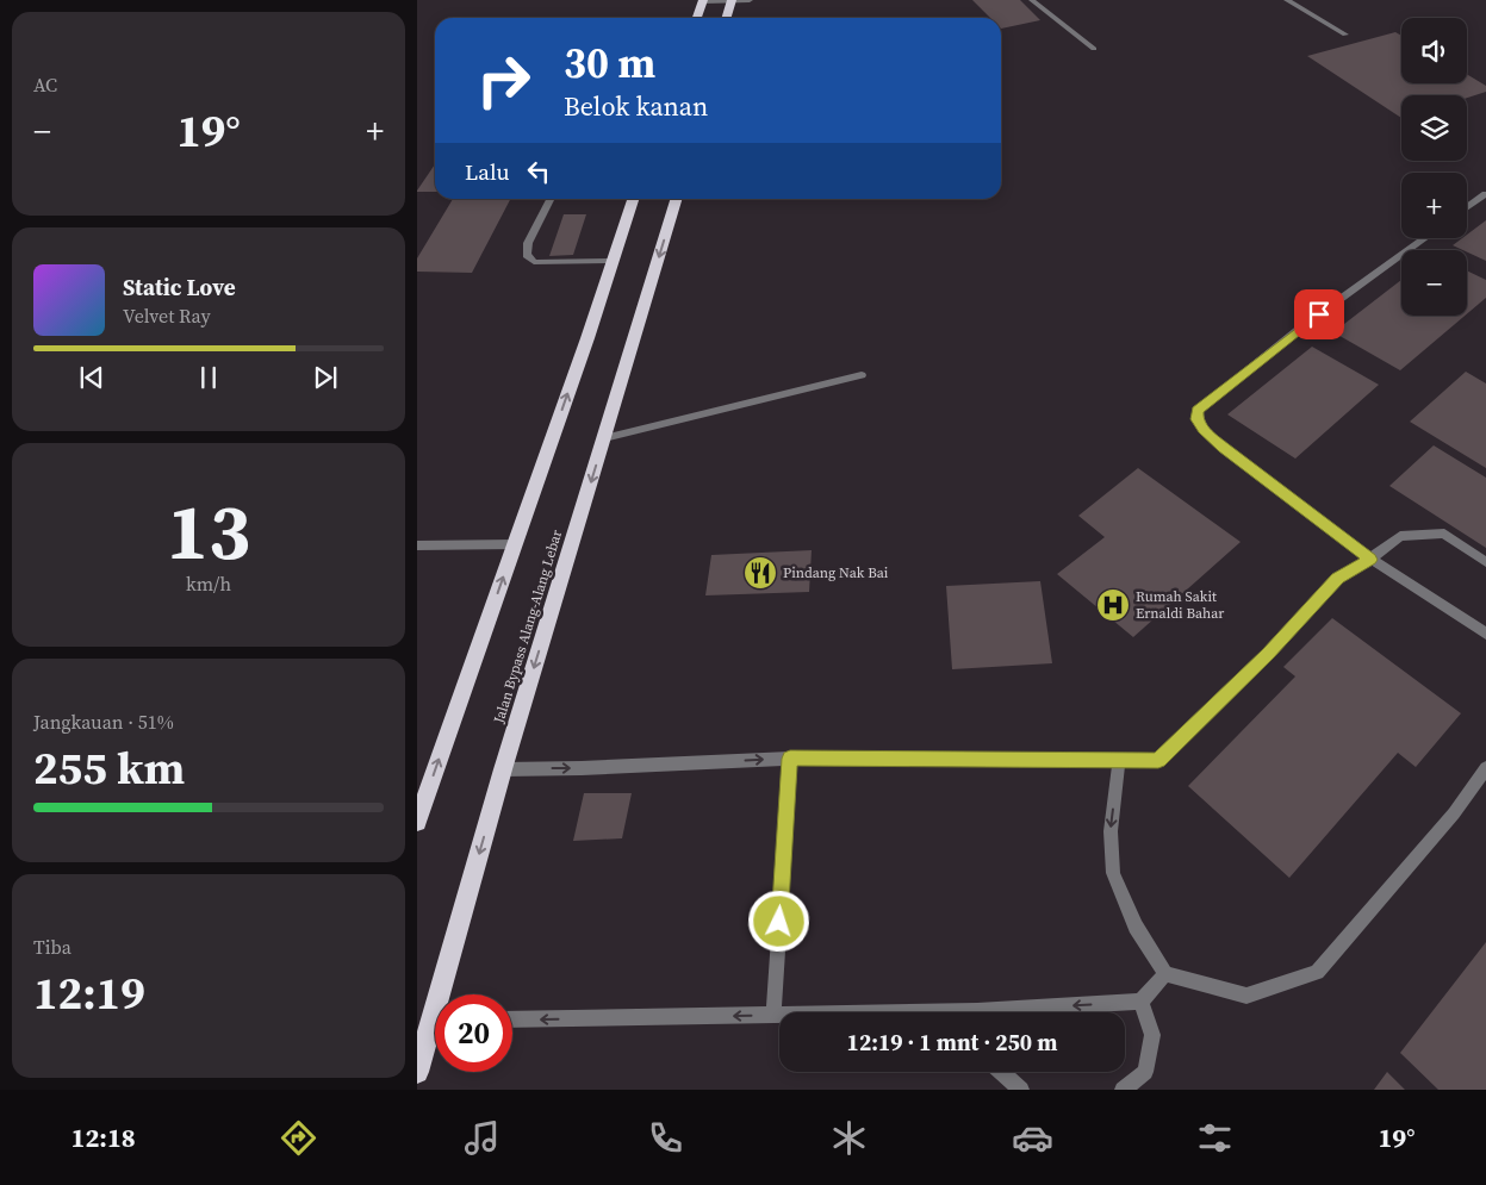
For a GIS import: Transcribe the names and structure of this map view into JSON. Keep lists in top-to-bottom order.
{
  "streets": {
    "highway": ["Jalan Bypass Alang-Alang Lebar"]
  },
  "places": {
    "restaurant": ["Pindang Nak Bai"],
    "hospital": ["Rumah Sakit Ernaldi Bahar"]
  },
  "page": {
    "tile": [
      "AC",
      ["13", "km/h"],
      ["Jangkauan · 51%", "255 km"],
      ["Tiba", "12:19"]
    ],
    "map_buttons": ["+", "−"],
    "turn": ["30 m", "Belok kanan"],
    "heat": ["−", "19°", "+"],
    "then": "Lalu",
    "song": ["Static Love", "Velvet Ray"],
    "limit": "20",
    "trip": "12:19 · 1 mnt · 250 m",
    "tabs": ["12:18", "19°"]
  }
}
